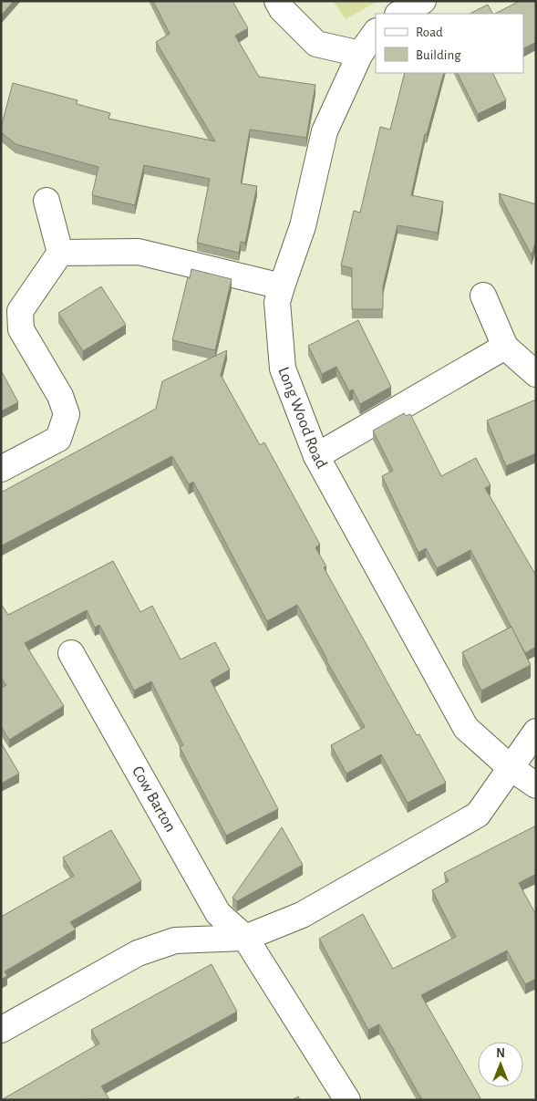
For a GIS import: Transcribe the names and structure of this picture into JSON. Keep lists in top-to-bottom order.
{
  "streets": {
    "street": ["Long Wood Road", "Cow Barton"]
  },
  "legend": ["Road", "Building"],
  "north": "top"
}
